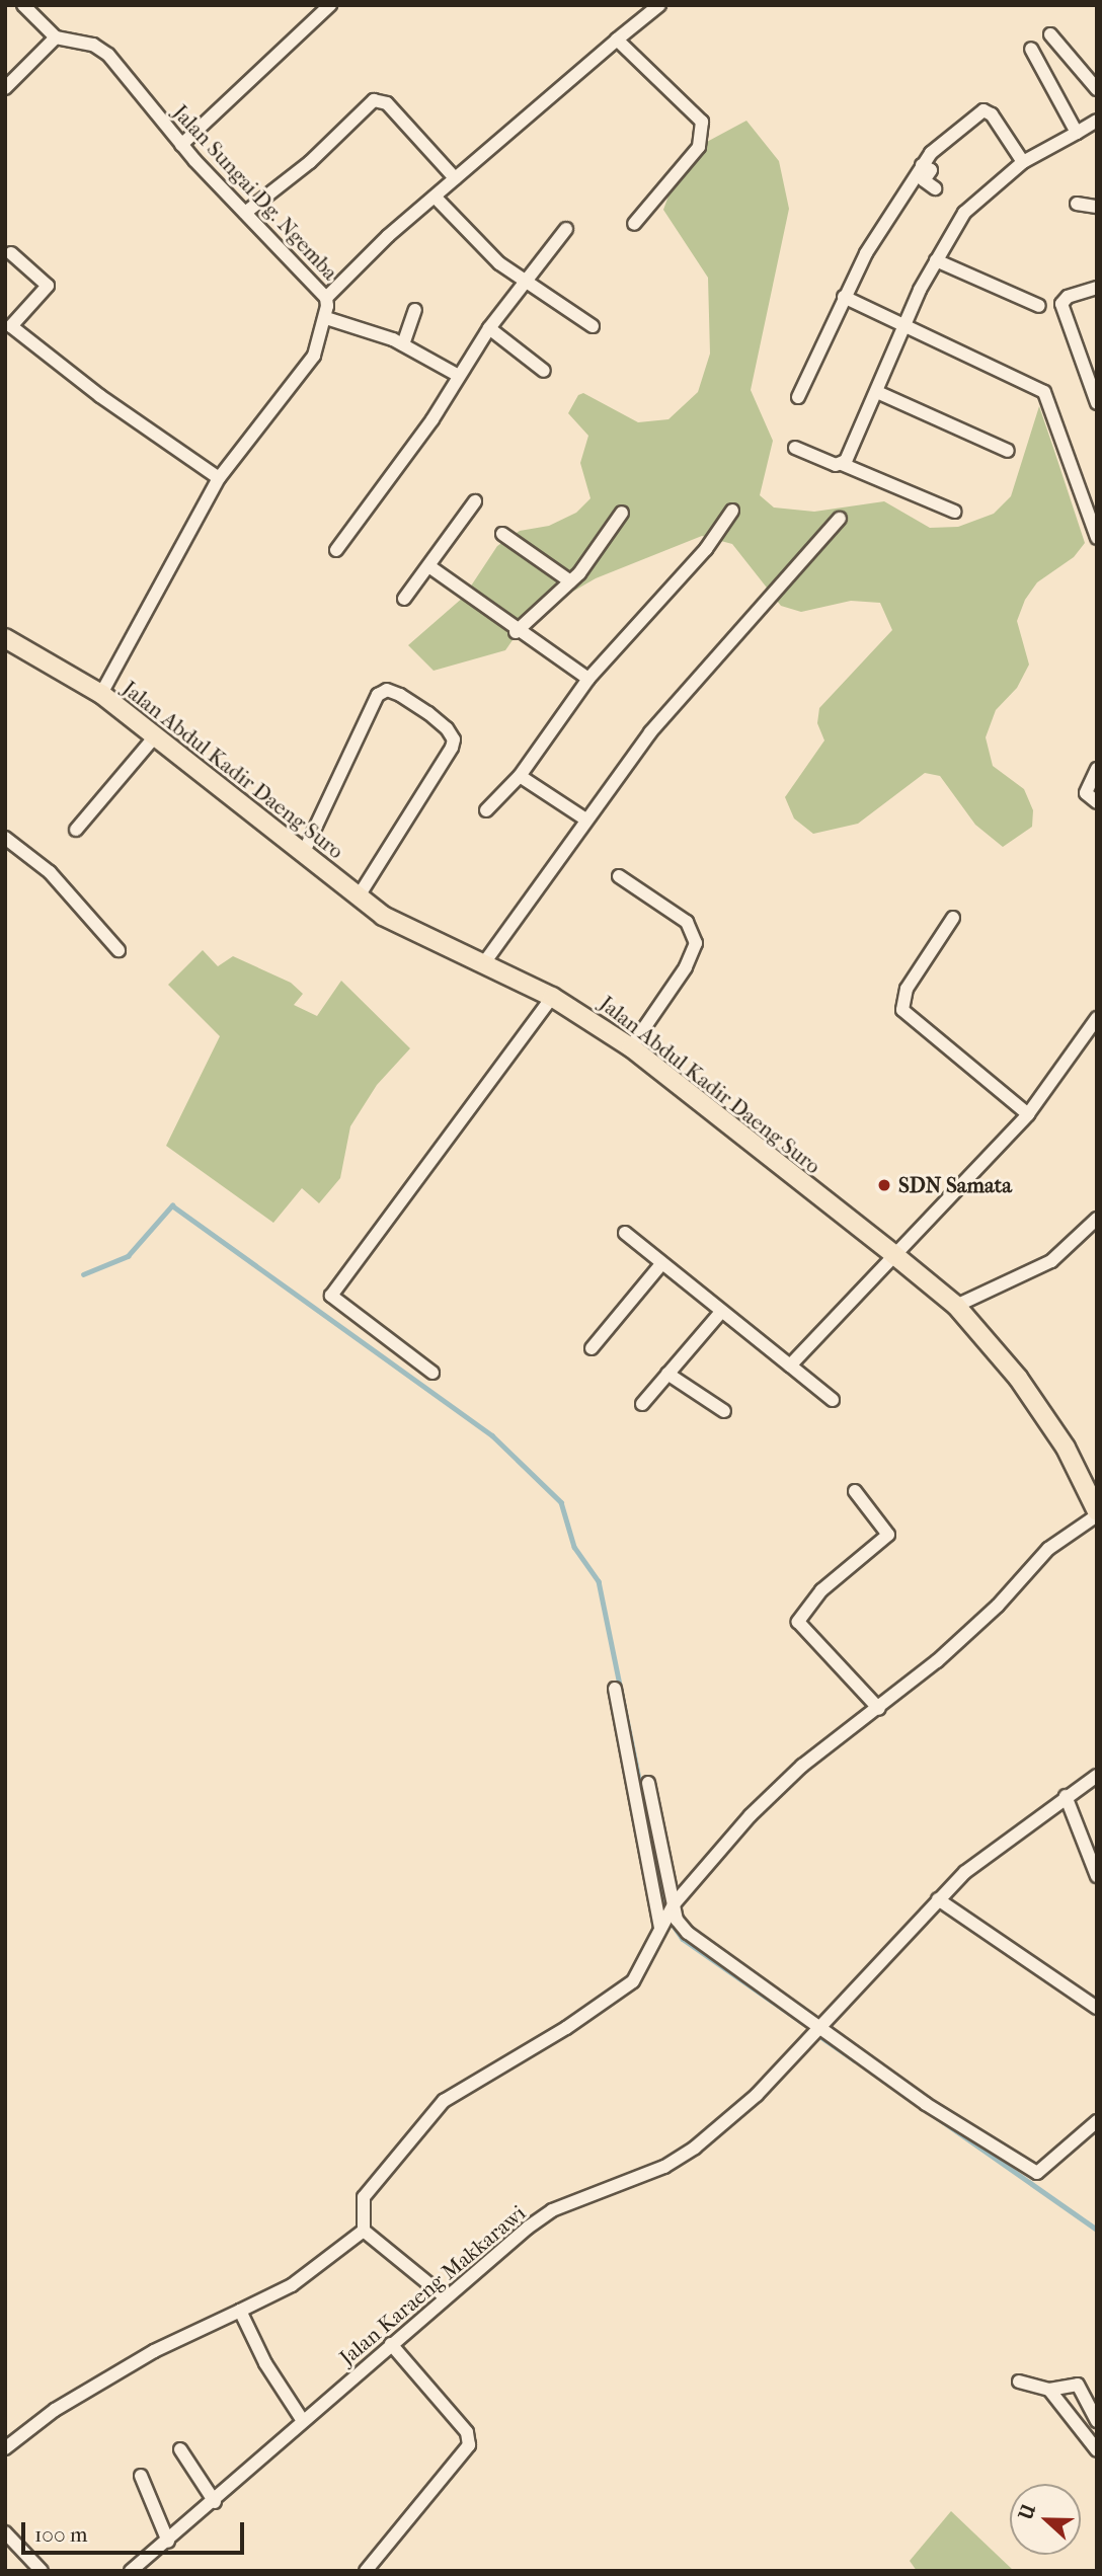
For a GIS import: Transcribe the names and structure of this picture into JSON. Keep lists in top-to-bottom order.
{
  "streets": {
    "main road": ["Jalan Abdul Kadir Daeng Suro"],
    "street": ["Jalan Sungai Dg. Ngemba", "Jalan Karaeng Makkarawi"]
  },
  "crossings": [
    ["Jalan Sungai Dg. Ngemba", "Jalan Abdul Kadir Daeng Suro"]
  ],
  "places": ["SDN Samata"],
  "scale_bar": "100 m",
  "north": "left"
}
